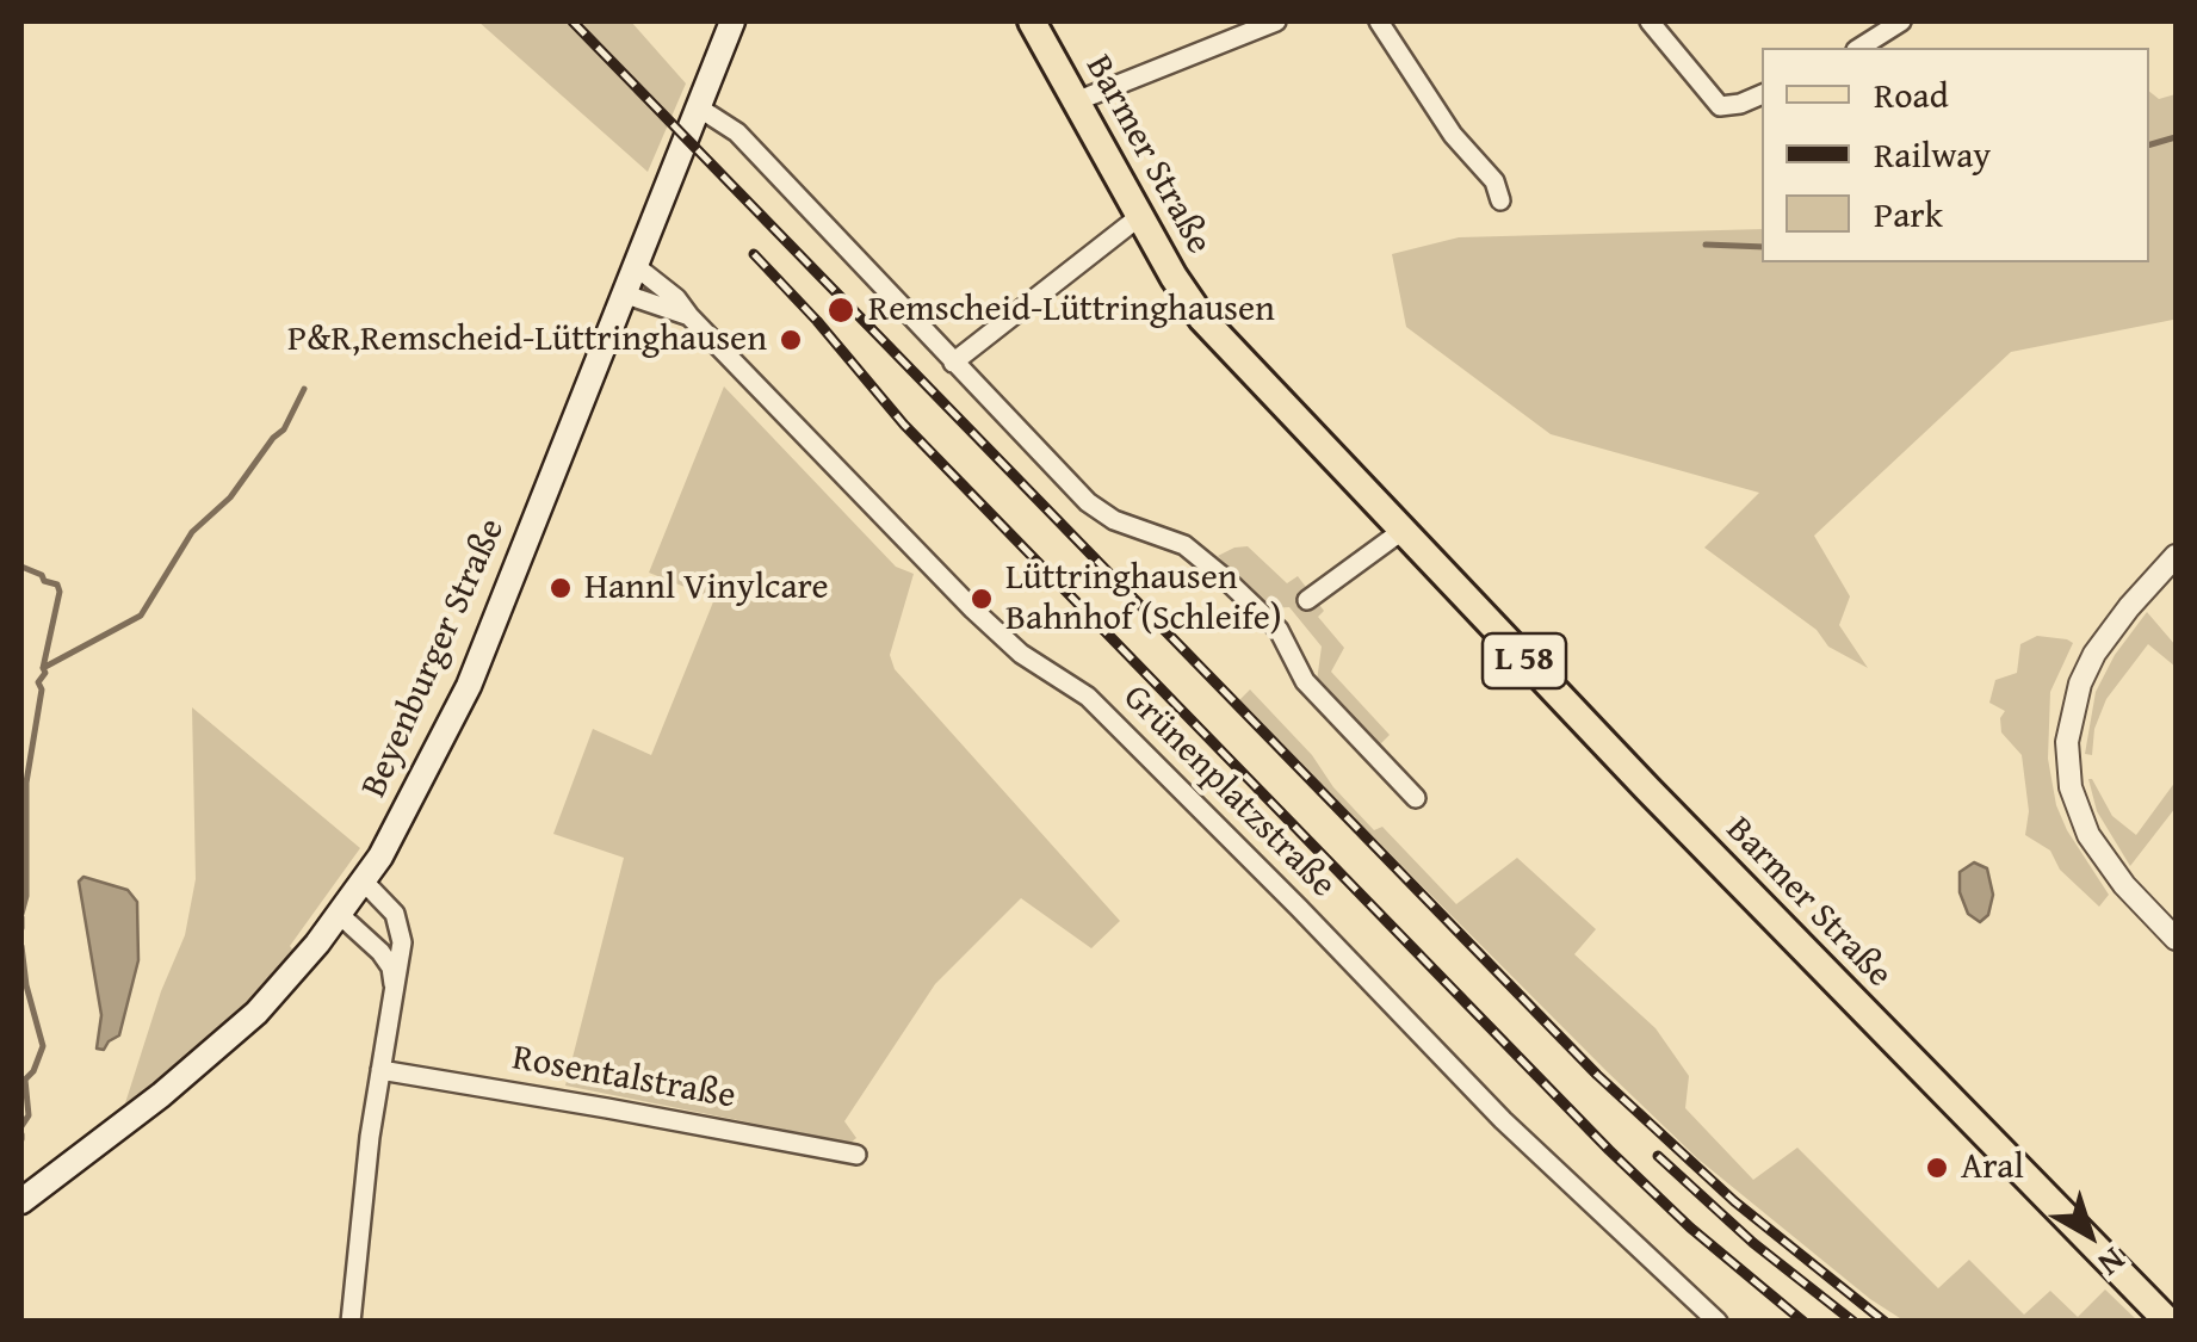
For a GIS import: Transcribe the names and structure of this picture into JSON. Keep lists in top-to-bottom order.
{
  "streets": {
    "main road": ["Barmer Straße", "Beyenburger Straße", "L 58"],
    "street": ["Grünenplatzstraße", "Rosentalstraße"]
  },
  "crossings": [
    ["Beyenburger Straße", "Grünenplatzstraße"]
  ],
  "places": [
    "Remscheid-Lüttringhausen",
    "P&R,Remscheid-Lüttringhausen",
    "Hannl Vinylcare",
    "Lüttringhausen Bahnhof (Schleife)",
    "Aral"
  ],
  "legend": ["Road", "Railway", "Park"],
  "north": "bottom right"
}
